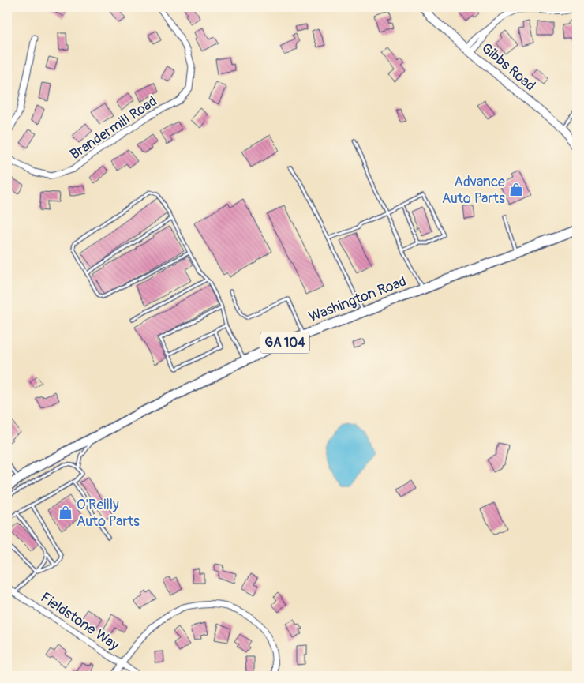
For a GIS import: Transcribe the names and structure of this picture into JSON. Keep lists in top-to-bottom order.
{
  "streets": {
    "main road": ["Washington Road", "GA 104"],
    "street": ["Gibbs Road", "Brandermill Road", "Fieldstone Way"]
  },
  "places": {
    "shop": ["Advance Auto Parts", "O'Reilly Auto Parts"]
  }
}
